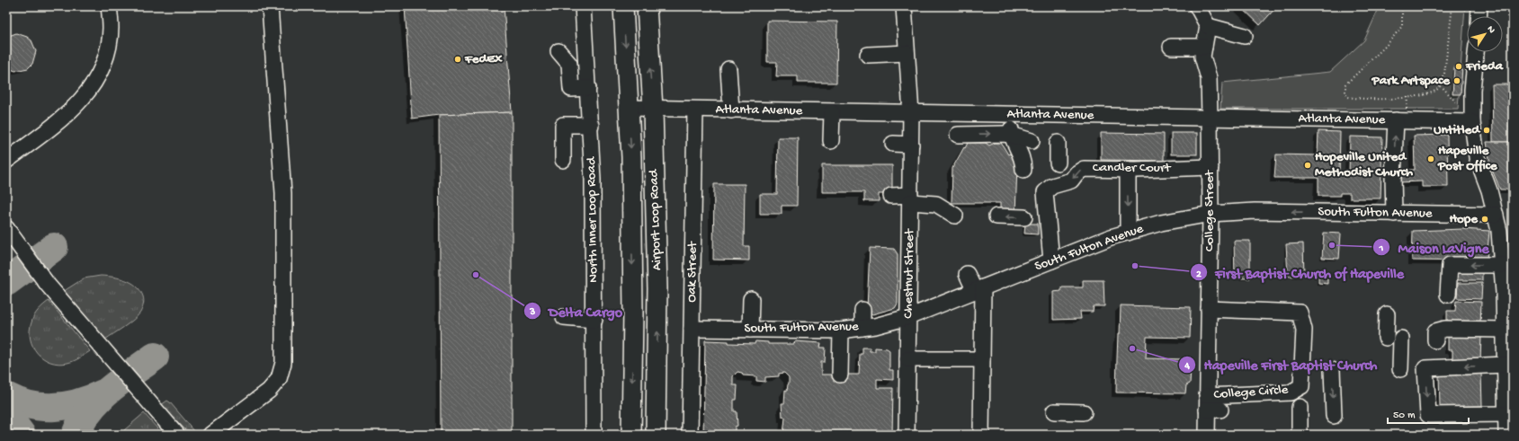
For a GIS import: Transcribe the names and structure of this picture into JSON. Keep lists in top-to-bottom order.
{
  "streets": {
    "main road": ["Airport Loop Road"],
    "street": [
      "Atlanta Avenue",
      "Candler Court",
      "College Street",
      "South Fulton Avenue",
      "North Inner Loop Road",
      "Oak Street",
      "Chestnut Street",
      "College Circle"
    ]
  },
  "crossings": [
    ["Atlanta Avenue", "College Street"],
    ["Atlanta Avenue", "Airport Loop Road"],
    ["Atlanta Avenue", "Oak Street"],
    ["Atlanta Avenue", "Chestnut Street"],
    ["Candler Court", "College Street"],
    ["Candler Court", "South Fulton Avenue"],
    ["College Street", "South Fulton Avenue"],
    ["College Street", "College Circle"],
    ["South Fulton Avenue", "Oak Street"],
    ["South Fulton Avenue", "Chestnut Street"]
  ],
  "places": [
    "FedEx",
    "Frieda",
    "Park Artspace",
    "Untitled",
    "Hapeville Post Office",
    "Hopeville United Methodist Church",
    "Hope",
    "Maison LaVigne",
    "First Baptist Church of Hapeville",
    "Delta Cargo",
    "Hapeville First Baptist Church"
  ],
  "scale_bar": "50 m",
  "north": "top right"
}
